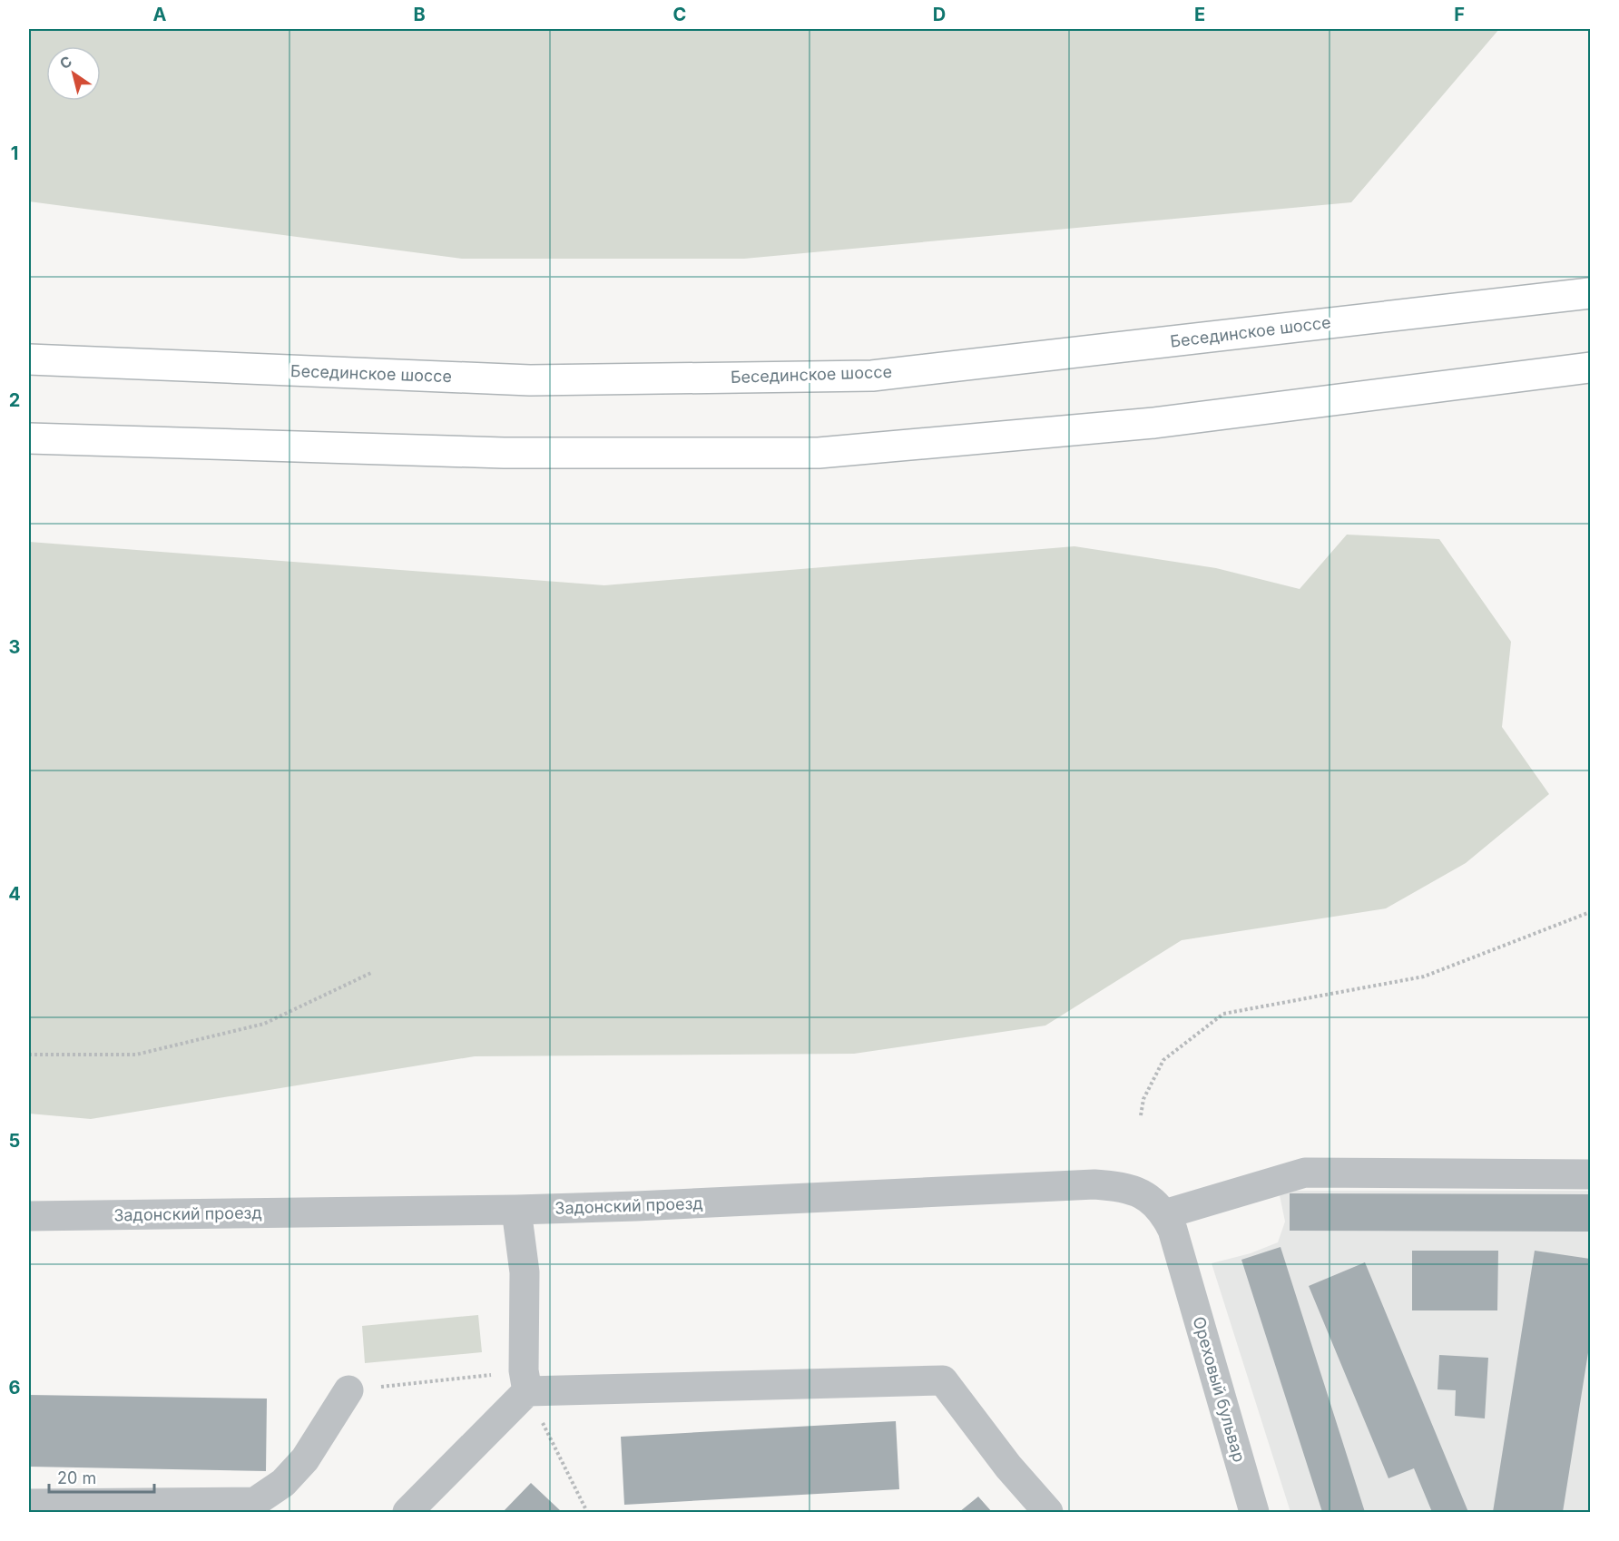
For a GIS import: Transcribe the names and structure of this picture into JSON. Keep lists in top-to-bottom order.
{
  "streets": {
    "main road": ["Бесединское шоссе"],
    "street": ["Задонский проезд", "Ореховый бульвар"]
  },
  "crossings": [
    ["Задонский проезд", "Ореховый бульвар"]
  ],
  "scale_bar": "20 m",
  "north": "top left",
  "grid": {
    "columns": [
      "A",
      "B",
      "C",
      "D",
      "E",
      "F"
    ],
    "rows": [
      "1",
      "2",
      "3",
      "4",
      "5",
      "6"
    ]
  }
}
